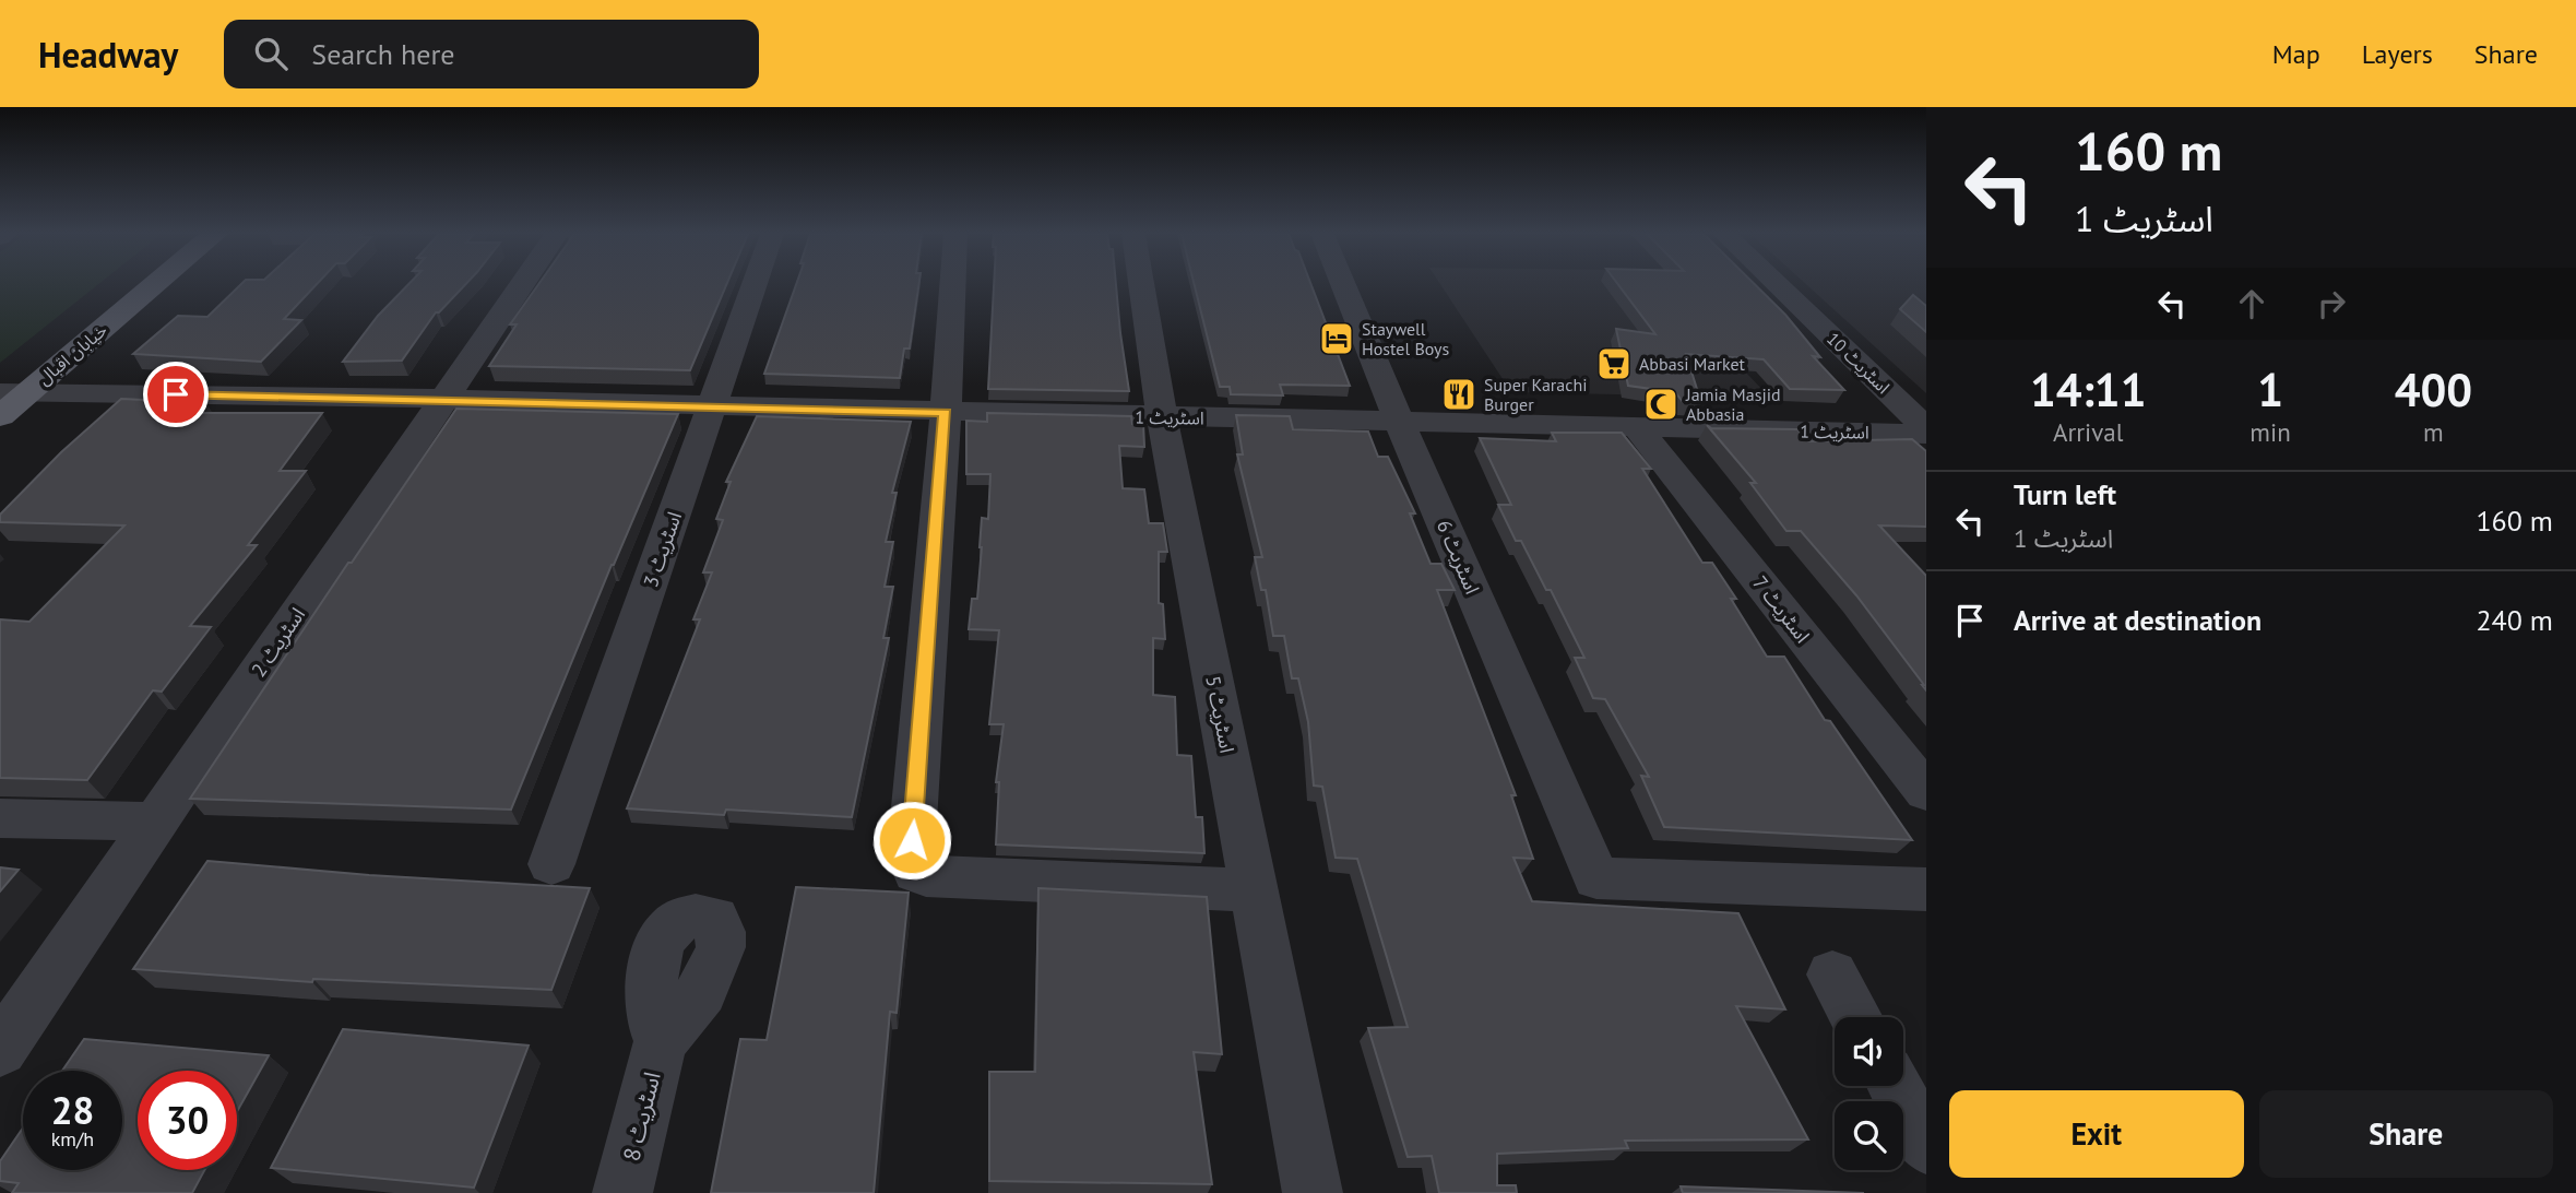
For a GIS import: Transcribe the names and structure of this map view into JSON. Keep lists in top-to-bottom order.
{
  "streets": {
    "main road": ["خیابان اقبال"],
    "street": [
      "اسٹریٹ 10",
      "اسٹریٹ 1",
      "اسٹریٹ 3",
      "اسٹریٹ 6",
      "اسٹریٹ 7",
      "اسٹریٹ 2",
      "اسٹریٹ 5",
      "اسٹریٹ 8"
    ]
  },
  "crossings": [
    ["خیابان اقبال", "اسٹریٹ 1"],
    ["اسٹریٹ 10", "اسٹریٹ 1"],
    ["اسٹریٹ 1", "اسٹریٹ 3"],
    ["اسٹریٹ 1", "اسٹریٹ 6"],
    ["اسٹریٹ 1", "اسٹریٹ 7"],
    ["اسٹریٹ 1", "اسٹریٹ 2"],
    ["اسٹریٹ 1", "اسٹریٹ 5"]
  ],
  "places": {
    "hotel": ["Staywell Hostel Boys"],
    "supermarket": ["Abbasi Market"],
    "restaurant": ["Super Karachi Burger"],
    "mosque": ["Jamia Masjid Abbasia"]
  },
  "page": {
    "header": "Headway",
    "search": "Search here",
    "nav": ["Map", "Layers", "Share"],
    "turn": ["160 m", "اسٹریٹ 1"],
    "eta": [
      "14:11",
      "Arrival",
      "1",
      "min",
      "400",
      "m"
    ],
    "list": [
      {
        "name": "Turn left",
        "note": "اسٹریٹ 1",
        "value": "160 m"
      },
      {
        "name": "Arrive at destination",
        "value": "240 m"
      }
    ],
    "speed": "28 km/h",
    "limit": "30",
    "buttons": ["Exit", "Share"]
  }
}
